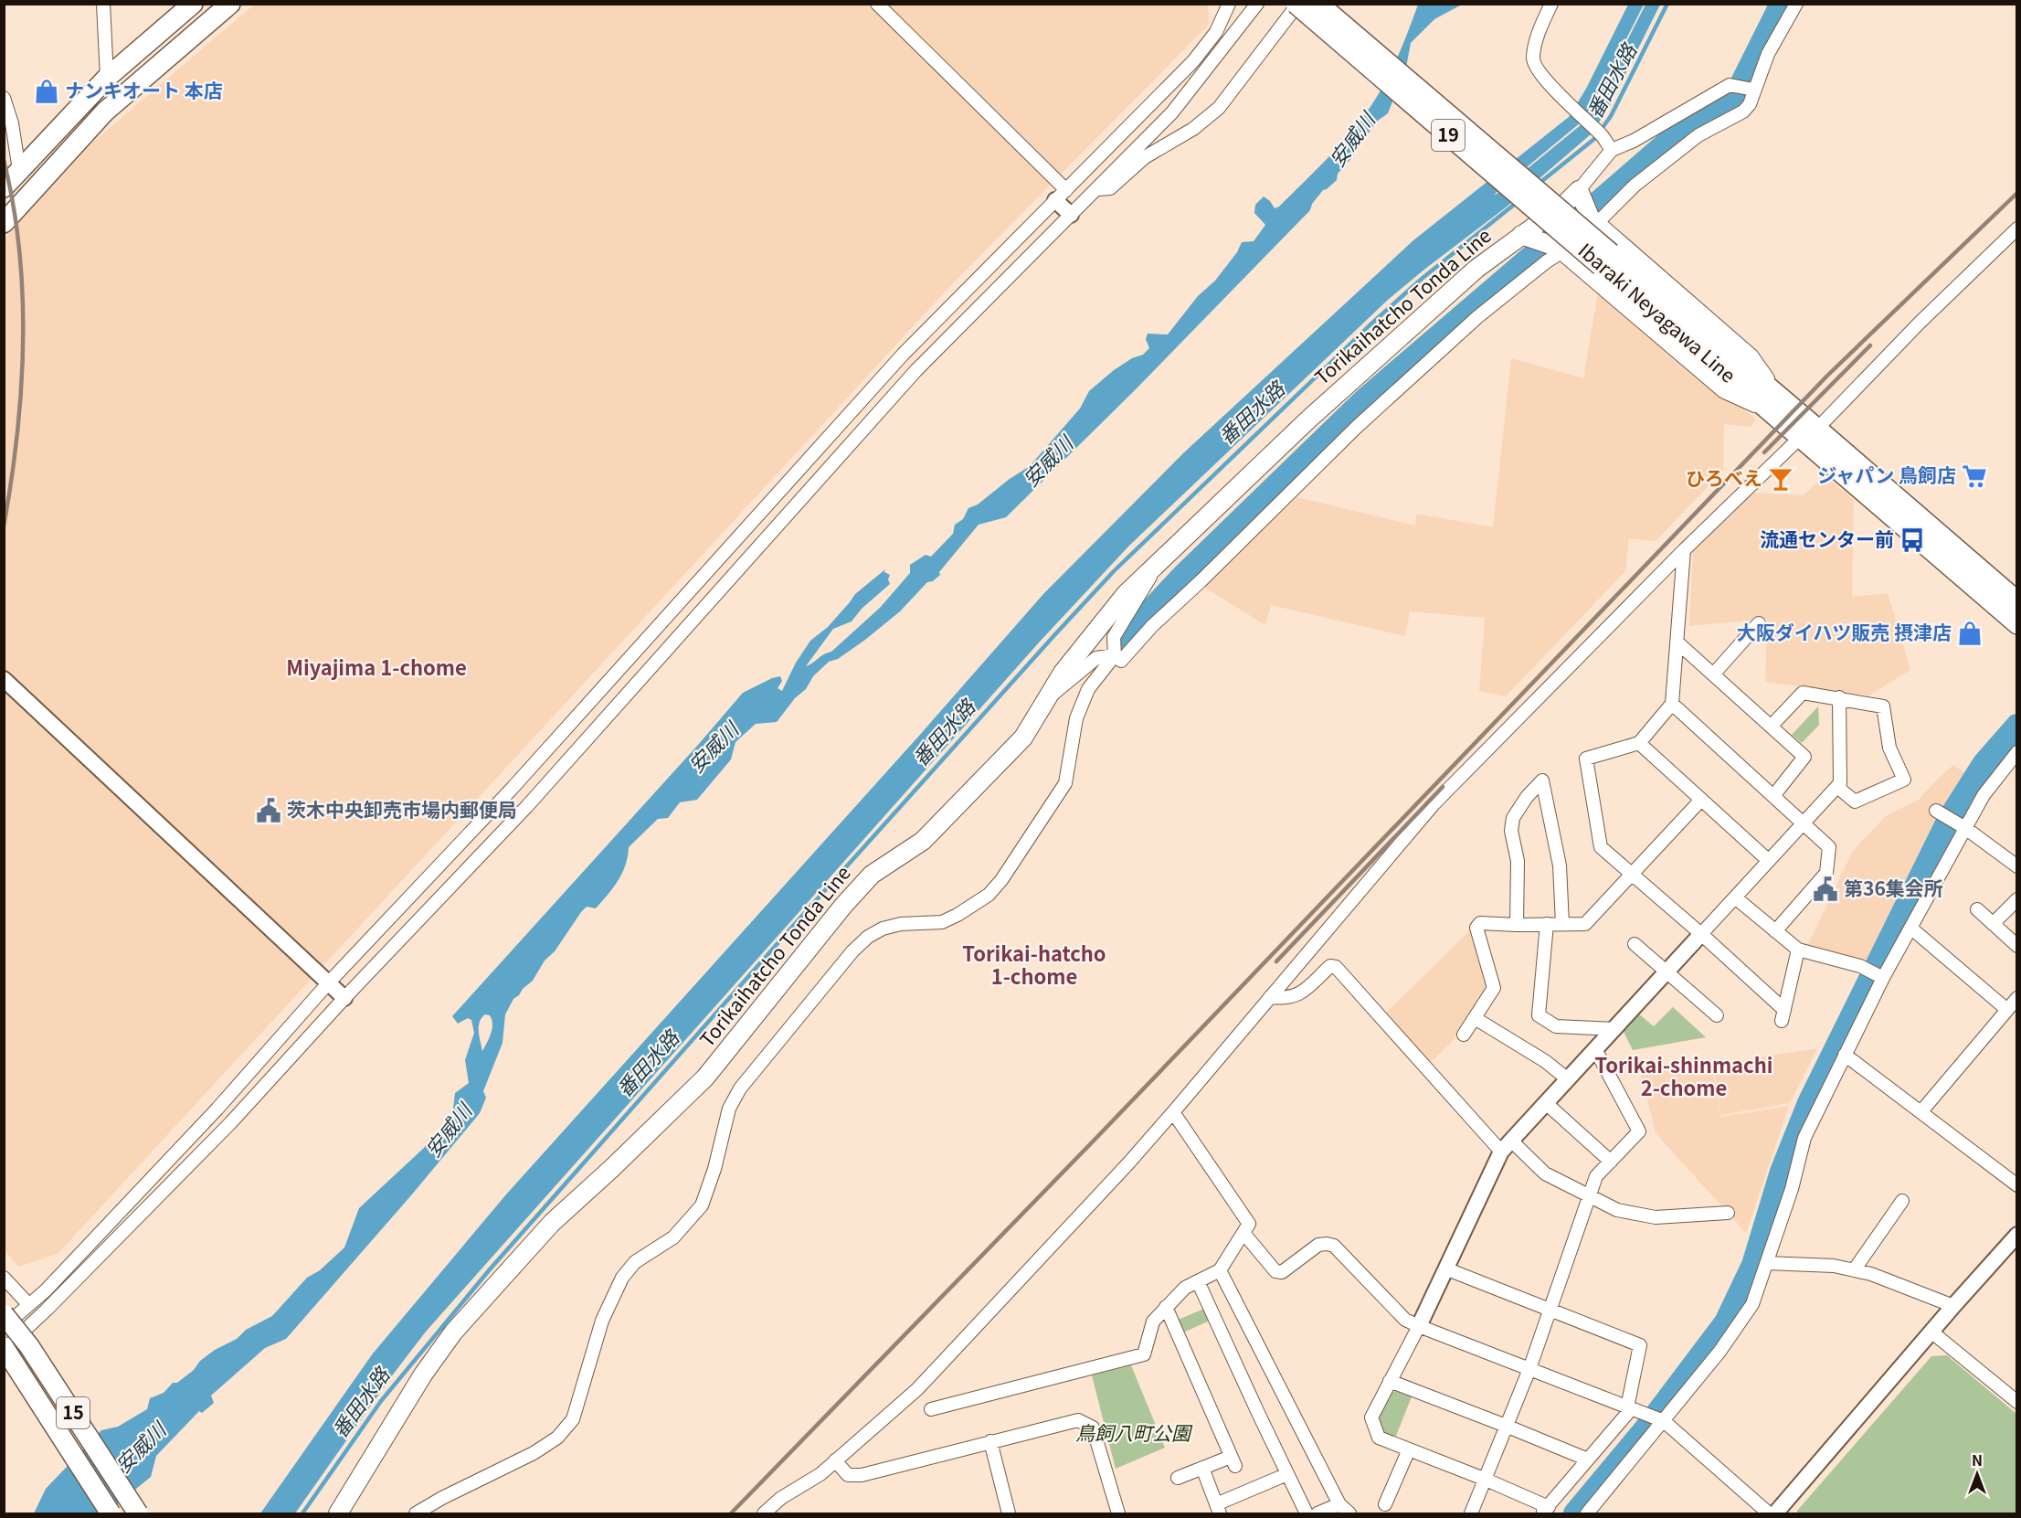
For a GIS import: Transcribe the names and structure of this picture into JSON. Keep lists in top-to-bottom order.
{
  "streets": {
    "main road": [
      "19",
      "Torikaihatcho Tonda Line",
      "Ibaraki Neyagawa Line",
      "15"
    ]
  },
  "districts": ["Miyajima 1-chome", "Torikai-hatcho 1-chome", "Torikai-shinmachi 2-chome"],
  "water": ["番田水路", "安威川"],
  "parks": ["鳥飼八町公園"],
  "places": {
    "shop": ["ナンキオート 本店", "大阪ダイハツ販売 摂津店"],
    "supermarket": ["ジャパン 鳥飼店"],
    "bar": ["ひろべえ"],
    "bus stop": ["流通センター前"],
    "public building": ["茨木中央卸売市場内郵便局", "第36集会所"]
  },
  "north": "top"
}
